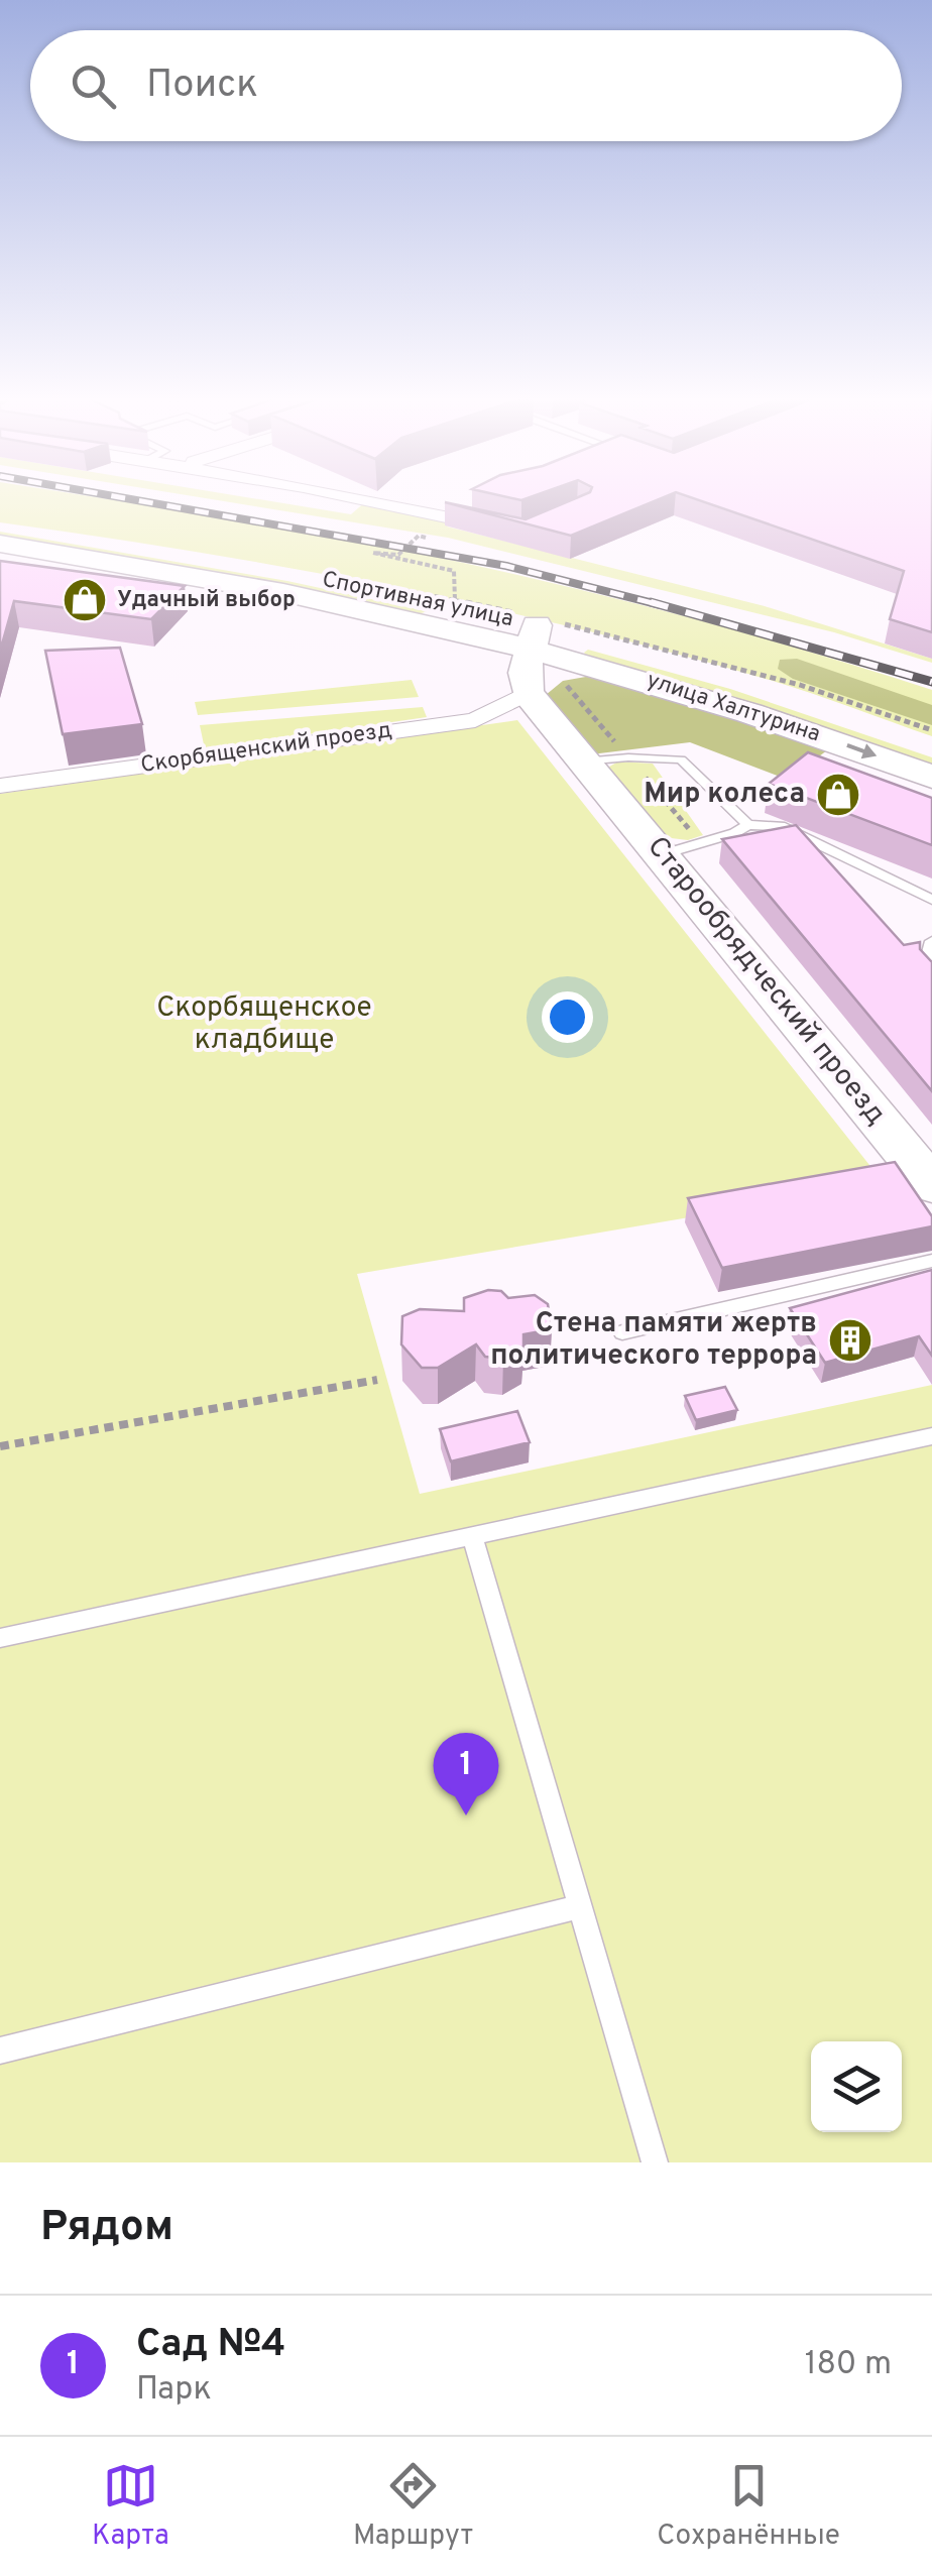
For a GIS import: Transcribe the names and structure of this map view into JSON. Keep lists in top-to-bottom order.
{
  "streets": {
    "main road": ["Спортивная улица", "улица Халтурина", "Старообрядческий проезд"],
    "street": ["Скорбященский проезд"]
  },
  "crossings": [
    ["Спортивная улица", "улица Халтурина"],
    ["Скорбященский проезд", "Старообрядческий проезд"]
  ],
  "parks": ["Скорбященское кладбище"],
  "places": {
    "shop": ["Удачный выбор", "Мир колеса"],
    "building": ["Стена памяти жертв политического террора"]
  },
  "page": {
    "search": "Поиск",
    "pins": "1",
    "heading": "Рядом",
    "list": [
      {
        "mark": "1",
        "name": "Сад №4",
        "note": "Парк",
        "value": "180 m"
      }
    ],
    "nav": ["Карта", "Маршрут", "Сохранённые"]
  }
}
